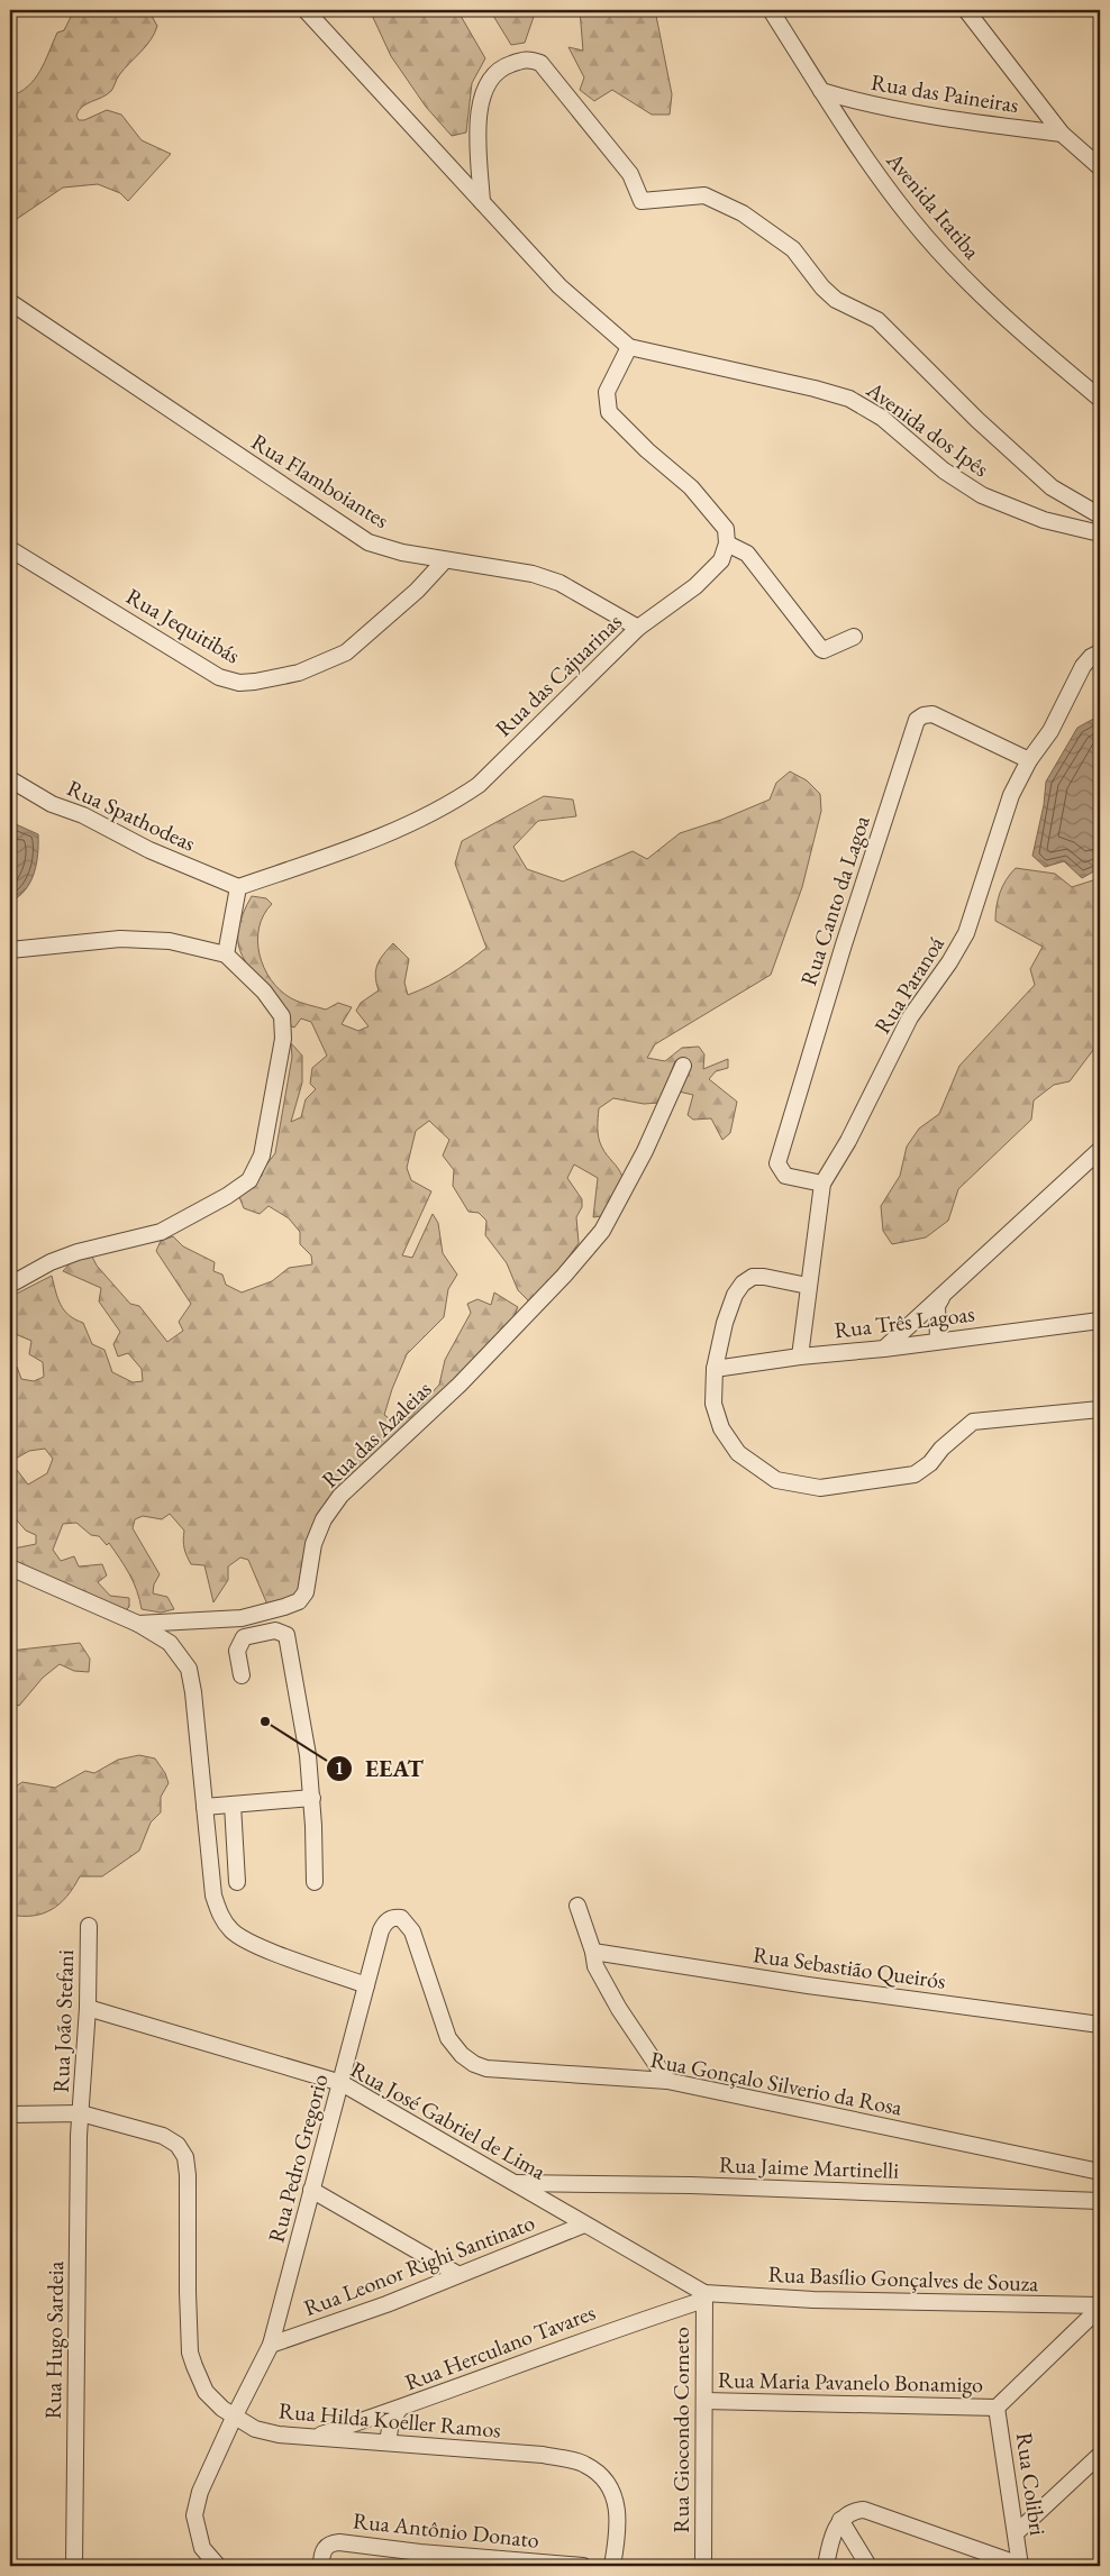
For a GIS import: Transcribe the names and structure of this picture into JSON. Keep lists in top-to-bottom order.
{
  "streets": {
    "street": [
      "Rua das Paineiras",
      "Avenida Itatiba",
      "Avenida dos Ipês",
      "Rua Flamboiantes",
      "Rua Jequitibás",
      "Rua das Cajuarinas",
      "Rua Spathodeas",
      "Rua Canto da Lagoa",
      "Rua Paranoá",
      "Rua Três Lagoas",
      "Rua das Azaleias",
      "Rua Sebastião Queirós",
      "Rua João Stefani",
      "Rua Gonçalo Silverio da Rosa",
      "Rua José Gabriel de Lima",
      "Rua Pedro Gregorio",
      "Rua Jaime Martinelli",
      "Rua Leonor Righi Santinato",
      "Rua Basílio Gonçalves de Souza",
      "Rua Hugo Sardeia",
      "Rua Herculano Tavares",
      "Rua Maria Pavanelo Bonamigo",
      "Rua Hilda Koeller Ramos",
      "Rua Giocondo Corneto",
      "Rua Colibri",
      "Rua Antônio Donato"
    ]
  },
  "crossings": [
    ["Rua das Paineiras", "Avenida Itatiba"],
    ["Rua Flamboiantes", "Rua Jequitibás"],
    ["Rua Flamboiantes", "Rua das Cajuarinas"],
    ["Rua das Cajuarinas", "Rua Spathodeas"],
    ["Rua Canto da Lagoa", "Rua Paranoá"],
    ["Rua Paranoá", "Rua Três Lagoas"],
    ["Rua João Stefani", "Rua José Gabriel de Lima"],
    ["Rua João Stefani", "Rua Hugo Sardeia"],
    ["Rua João Stefani", "Rua Hilda Koeller Ramos"],
    ["Rua Gonçalo Silverio da Rosa", "Rua Pedro Gregorio"],
    ["Rua José Gabriel de Lima", "Rua Pedro Gregorio"],
    ["Rua José Gabriel de Lima", "Rua Jaime Martinelli"],
    ["Rua José Gabriel de Lima", "Rua Leonor Righi Santinato"],
    ["Rua José Gabriel de Lima", "Rua Basílio Gonçalves de Souza"],
    ["Rua José Gabriel de Lima", "Rua Herculano Tavares"],
    ["Rua José Gabriel de Lima", "Rua Giocondo Corneto"],
    ["Rua Pedro Gregorio", "Rua Leonor Righi Santinato"],
    ["Rua Pedro Gregorio", "Rua Hilda Koeller Ramos"],
    ["Rua Basílio Gonçalves de Souza", "Rua Herculano Tavares"],
    ["Rua Basílio Gonçalves de Souza", "Rua Giocondo Corneto"],
    ["Rua Hugo Sardeia", "Rua Hilda Koeller Ramos"],
    ["Rua Herculano Tavares", "Rua Hilda Koeller Ramos"],
    ["Rua Herculano Tavares", "Rua Giocondo Corneto"],
    ["Rua Maria Pavanelo Bonamigo", "Rua Giocondo Corneto"],
    ["Rua Maria Pavanelo Bonamigo", "Rua Colibri"]
  ],
  "places": ["EEAT"]
}
